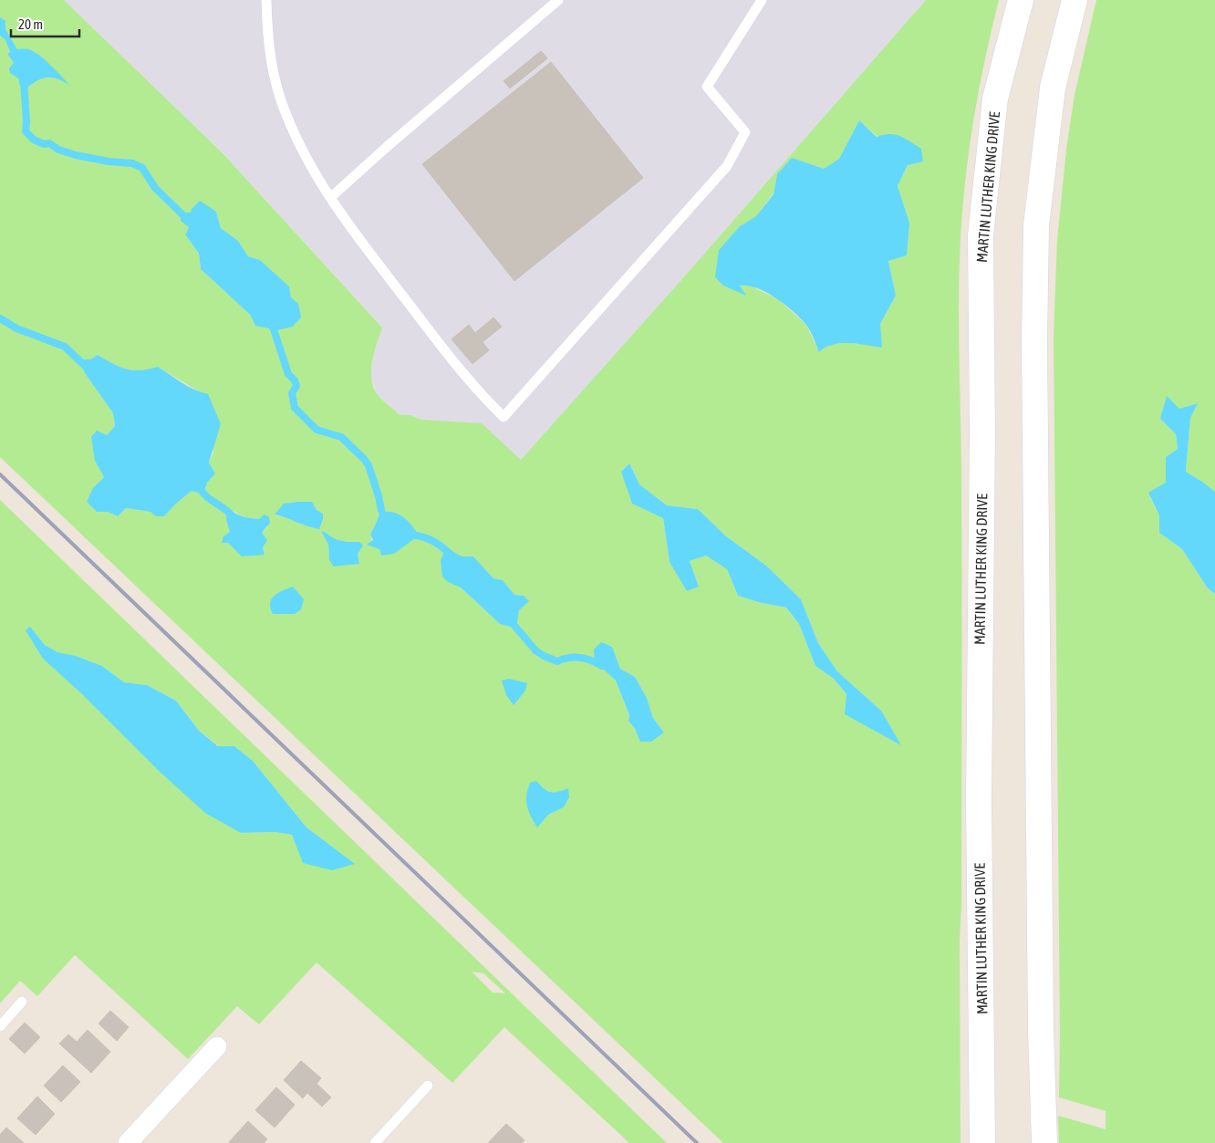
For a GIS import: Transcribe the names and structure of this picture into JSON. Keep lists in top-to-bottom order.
{
  "streets": {
    "main road": ["MARTIN LUTHER KING DRIVE"]
  },
  "scale_bar": "20 m"
}
